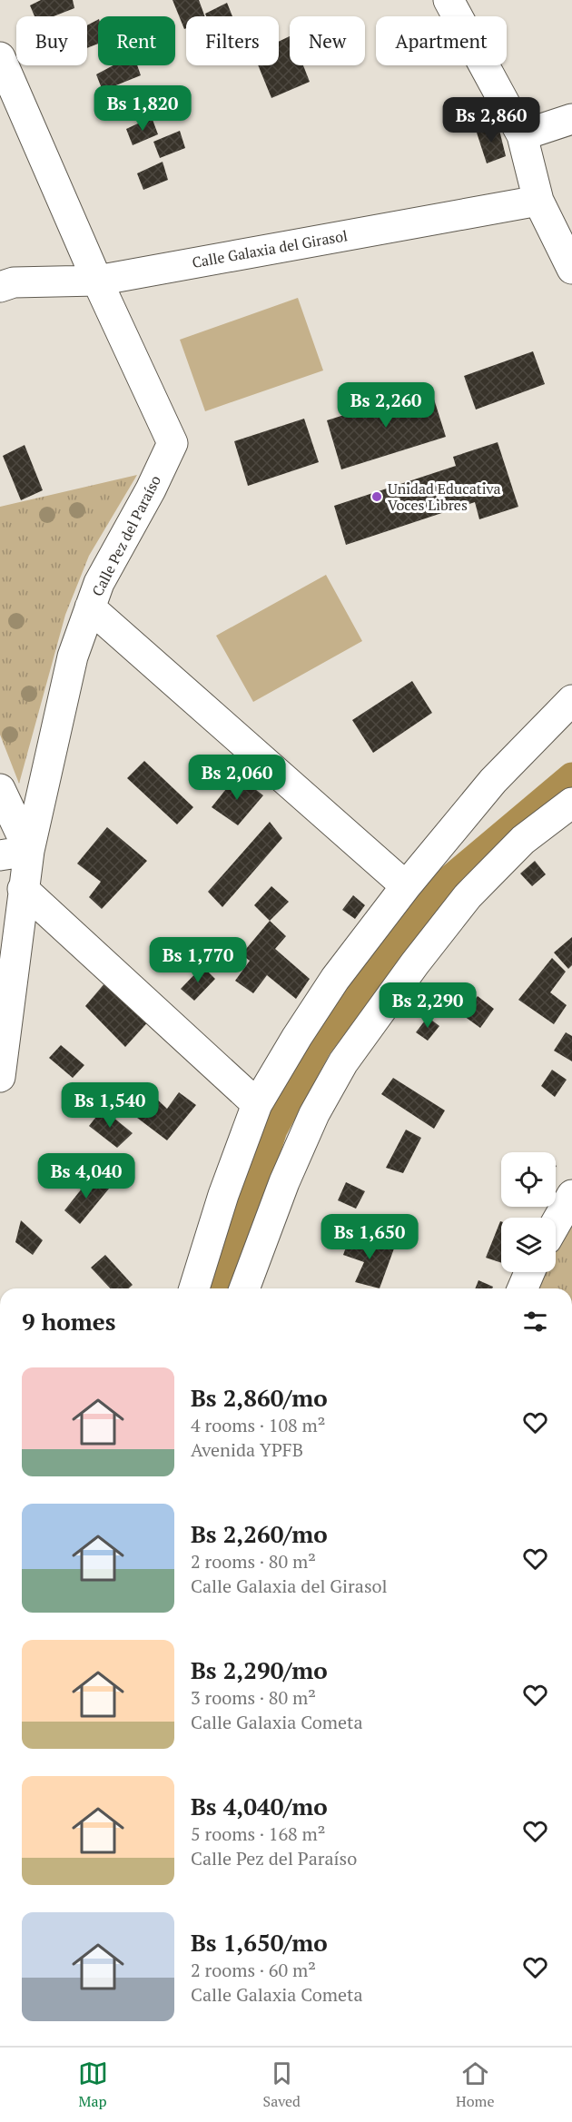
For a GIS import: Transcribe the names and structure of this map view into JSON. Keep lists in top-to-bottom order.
{
  "streets": {
    "street": ["Calle Galaxia del Girasol", "Calle Pez del Paraíso"]
  },
  "crossings": [
    ["Calle Galaxia del Girasol", "Calle Pez del Paraíso"]
  ],
  "places": ["Unidad Educativa Voces Libres"],
  "page": {
    "chip": [
      "Buy",
      "Rent",
      "Filters",
      "New",
      "Apartment"
    ],
    "price": [
      "Bs 1,820",
      "Bs 2,860",
      "Bs 2,260",
      "Bs 2,060",
      "Bs 1,770",
      "Bs 2,290",
      "Bs 1,540",
      "Bs 4,040",
      "Bs 1,650"
    ],
    "heading": "9 homes",
    "list": [
      {
        "name": "Bs 2,860/mo",
        "note": "4 rooms · 108 m² · Avenida YPFB"
      },
      {
        "name": "Bs 2,260/mo",
        "note": "2 rooms · 80 m² · Calle Galaxia del Girasol"
      },
      {
        "name": "Bs 2,290/mo",
        "note": "3 rooms · 80 m² · Calle Galaxia Cometa"
      },
      {
        "name": "Bs 4,040/mo",
        "note": "5 rooms · 168 m² · Calle Pez del Paraíso"
      },
      {
        "name": "Bs 1,650/mo",
        "note": "2 rooms · 60 m² · Calle Galaxia Cometa"
      }
    ],
    "tabs": ["Map", "Saved", "Home"]
  }
}
